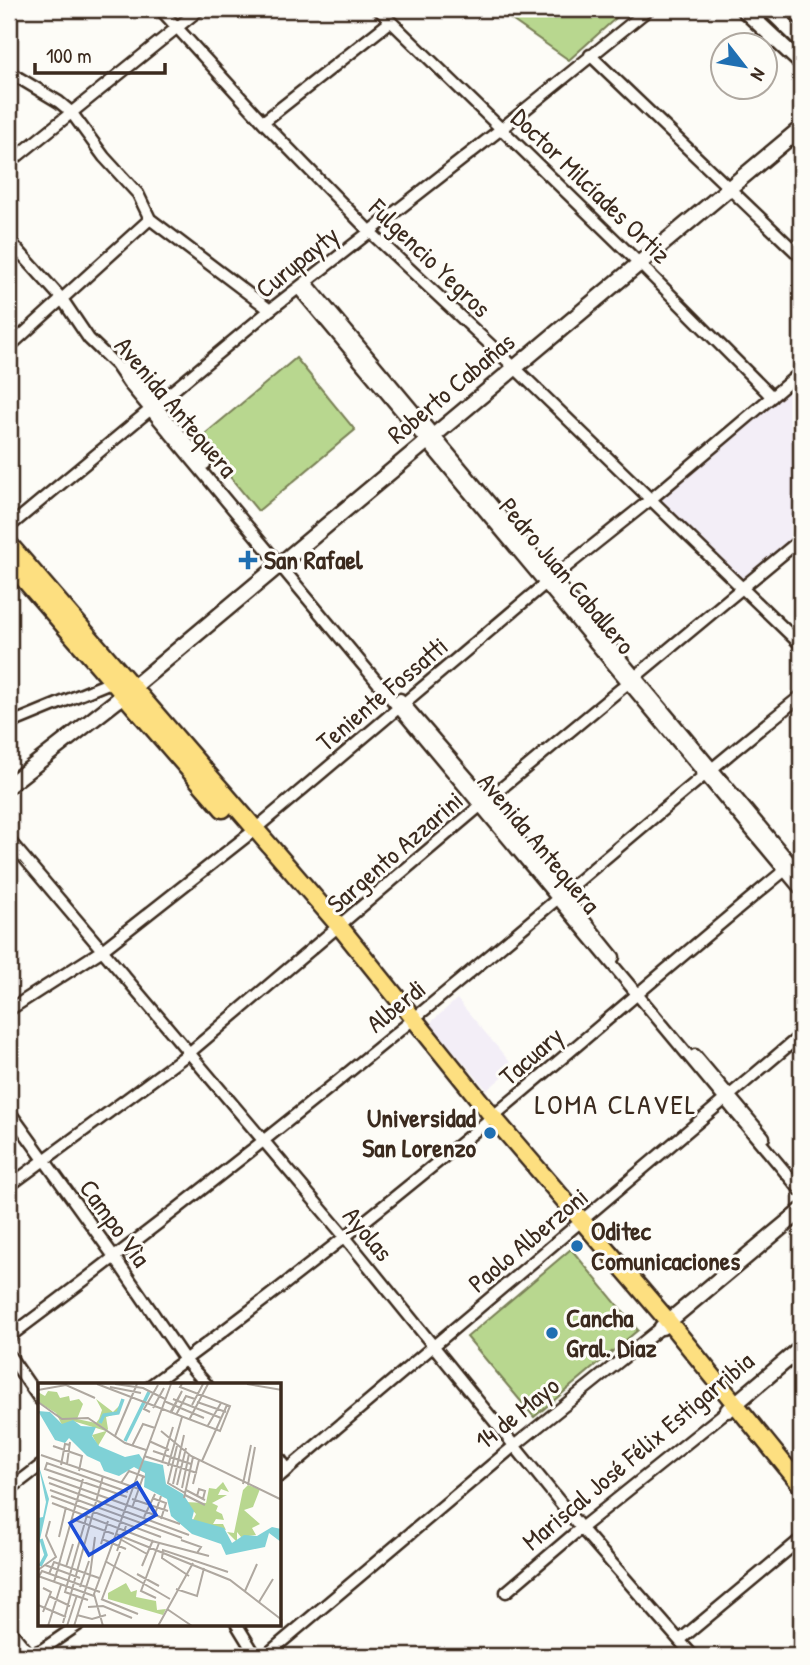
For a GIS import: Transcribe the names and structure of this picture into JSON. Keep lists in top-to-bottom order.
{
  "streets": {
    "main road": ["Roberto Cabañas", "14 de Mayo", "Mariscal José Félix Estigarribia"],
    "street": [
      "Doctor Milcíades Ortiz",
      "Fulgencio Yegros",
      "Curupayty",
      "Avenida Antequera",
      "Pedro Juan Caballero",
      "Teniente Fossatti",
      "Sargento Azzarini",
      "Alberdi",
      "Tacuary",
      "Campo Vìa",
      "Ayolas",
      "Paolo Alberzoni"
    ]
  },
  "crossings": [
    ["Doctor Milcíades Ortiz", "Curupayty"],
    ["Doctor Milcíades Ortiz", "Roberto Cabañas"],
    ["Doctor Milcíades Ortiz", "Teniente Fossatti"],
    ["Fulgencio Yegros", "Curupayty"],
    ["Fulgencio Yegros", "Roberto Cabañas"],
    ["Fulgencio Yegros", "Teniente Fossatti"],
    ["Fulgencio Yegros", "Sargento Azzarini"],
    ["Curupayty", "Avenida Antequera"],
    ["Curupayty", "Pedro Juan Caballero"],
    ["Roberto Cabañas", "Avenida Antequera"],
    ["Roberto Cabañas", "Pedro Juan Caballero"],
    ["Avenida Antequera", "Teniente Fossatti"],
    ["Avenida Antequera", "Sargento Azzarini"],
    ["Avenida Antequera", "Alberdi"],
    ["Avenida Antequera", "Tacuary"],
    ["Avenida Antequera", "Paolo Alberzoni"],
    ["Pedro Juan Caballero", "Teniente Fossatti"],
    ["Pedro Juan Caballero", "Sargento Azzarini"],
    ["Pedro Juan Caballero", "Alberdi"],
    ["Pedro Juan Caballero", "Tacuary"],
    ["Teniente Fossatti", "Ayolas"],
    ["Sargento Azzarini", "Campo Vìa"],
    ["Sargento Azzarini", "Ayolas"],
    ["Alberdi", "Campo Vìa"],
    ["Alberdi", "Ayolas"],
    ["Tacuary", "Campo Vìa"],
    ["Tacuary", "Ayolas"],
    ["Ayolas", "Paolo Alberzoni"],
    ["Ayolas", "14 de Mayo"],
    ["Ayolas", "Mariscal José Félix Estigarribia"]
  ],
  "districts": ["LOMA CLAVEL"],
  "places": {
    "health": ["San Rafael"],
    "other": ["Universidad San Lorenzo", "Oditec Comunicaciones", "Cancha Gral. Diaz"]
  },
  "scale_bar": "100 m",
  "north": "bottom right"
}
